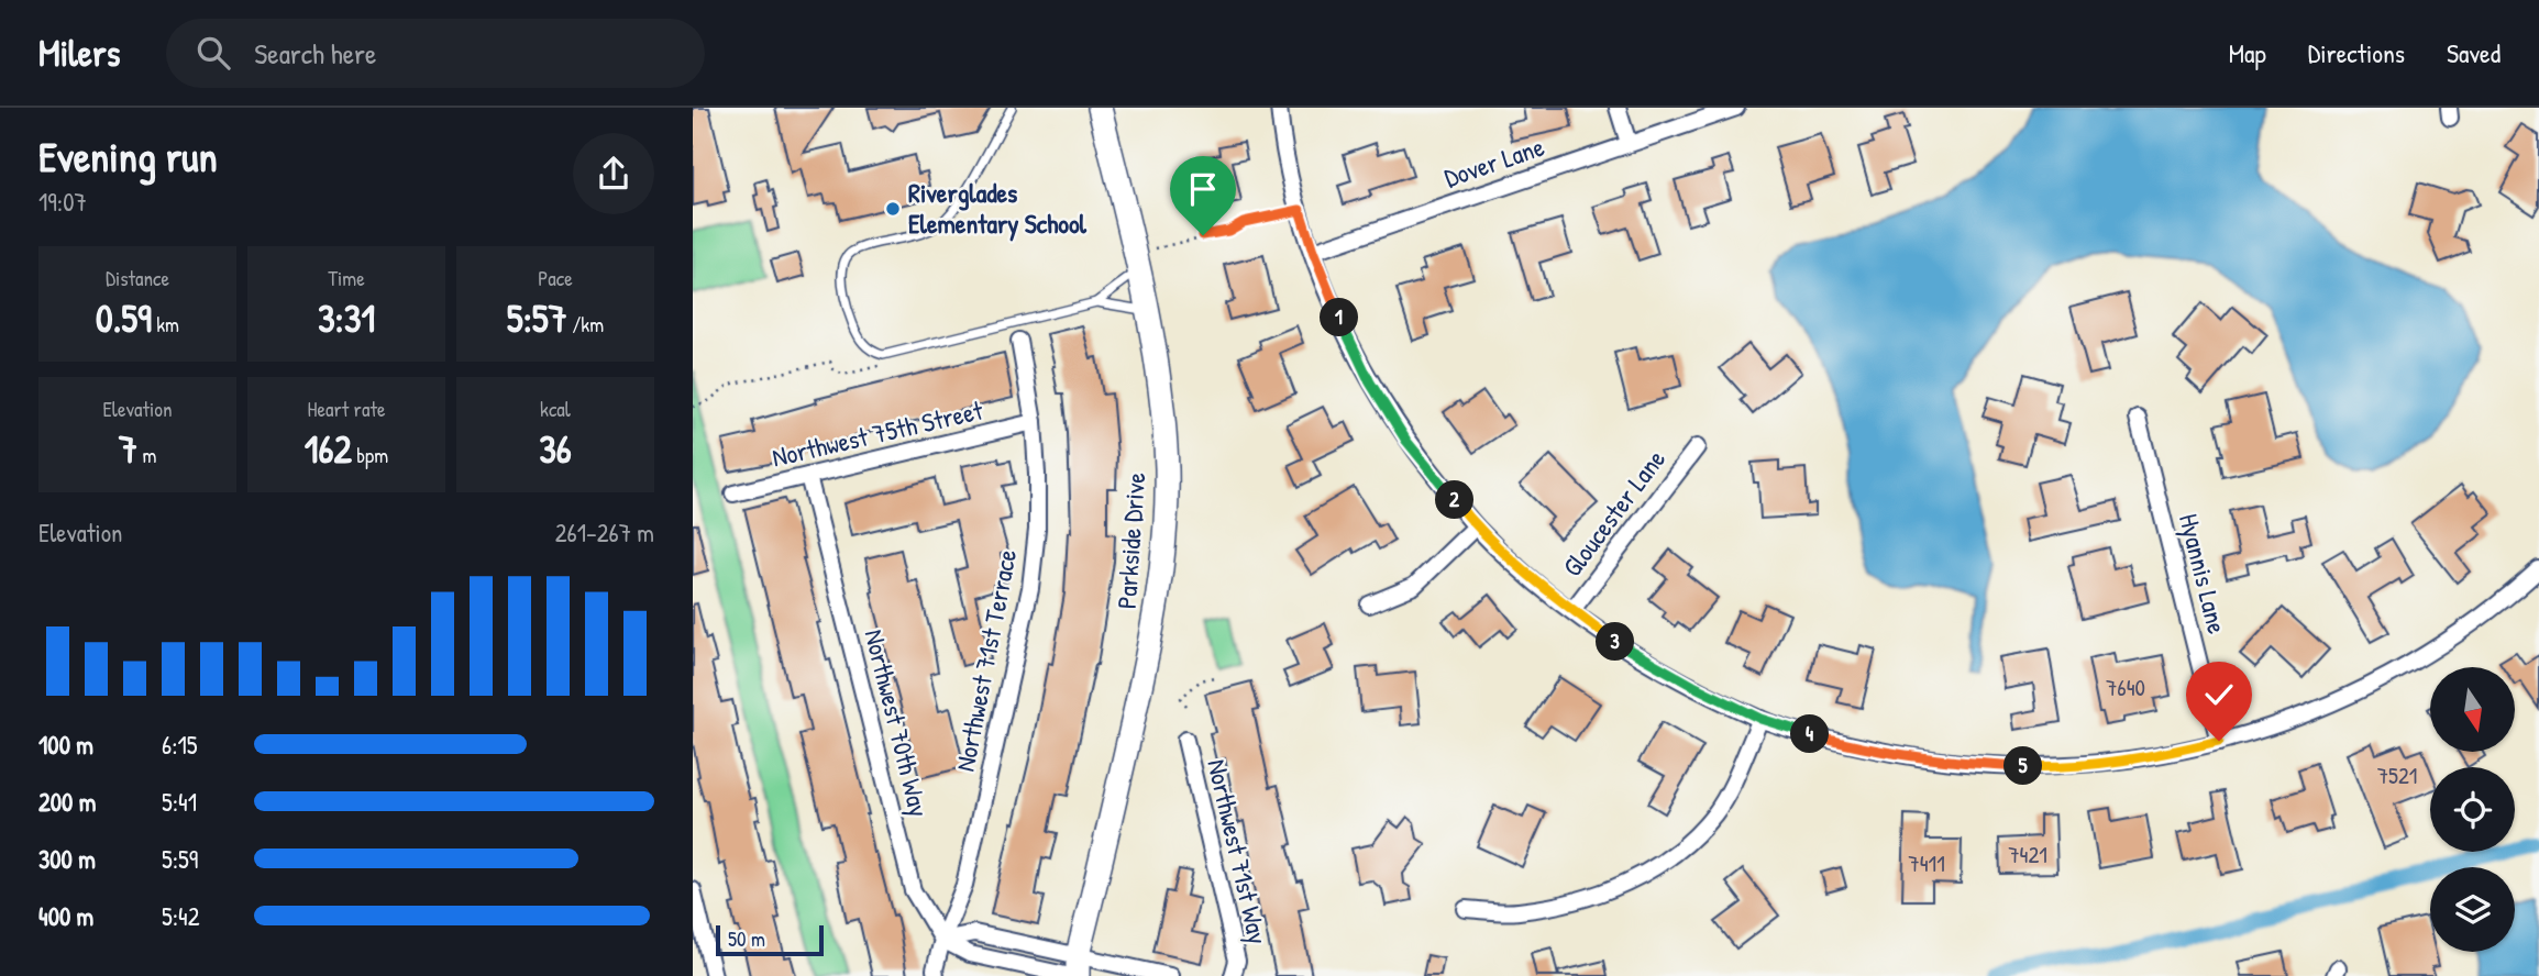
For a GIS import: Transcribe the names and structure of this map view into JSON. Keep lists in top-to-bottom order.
{
  "streets": {
    "street": [
      "Dover Lane",
      "Northwest 75th Street",
      "Gloucester Lane",
      "Parkside Drive",
      "Hyannis Lane",
      "Northwest 71st Terrace",
      "Northwest 70th Way",
      "Northwest 71st Way"
    ]
  },
  "crossings": [
    ["Northwest 75th Street", "Northwest 71st Terrace"],
    ["Northwest 75th Street", "Northwest 70th Way"],
    ["Northwest 71st Terrace", "Northwest 70th Way"]
  ],
  "places": ["Riverglades Elementary School"],
  "house_numbers": [
    "7640",
    "7521",
    "7421",
    "7411"
  ],
  "scale_bar": "50 m",
  "north": "bottom",
  "page": {
    "header": "Milers",
    "search": "Search here",
    "nav": ["Map", "Directions", "Saved"],
    "heading": ["Evening run", "19:07"],
    "stats": [
      ["Distance", "0.59 km"],
      ["Time", "3:31"],
      ["Pace", "5:57 /km"],
      ["Elevation", "7 m"],
      ["Heart rate", "162 bpm"],
      ["kcal", "36"]
    ],
    "pins": [
      "1",
      "2",
      "3",
      "4",
      "5"
    ],
    "chart": ["Elevation", "261–267 m"],
    "list": [
      {
        "name": "100 m",
        "note": "6:15"
      },
      {
        "name": "200 m",
        "note": "5:41"
      },
      {
        "name": "300 m",
        "note": "5:59"
      },
      {
        "name": "400 m",
        "note": "5:42"
      }
    ],
    "scale": "50 m"
  }
}
